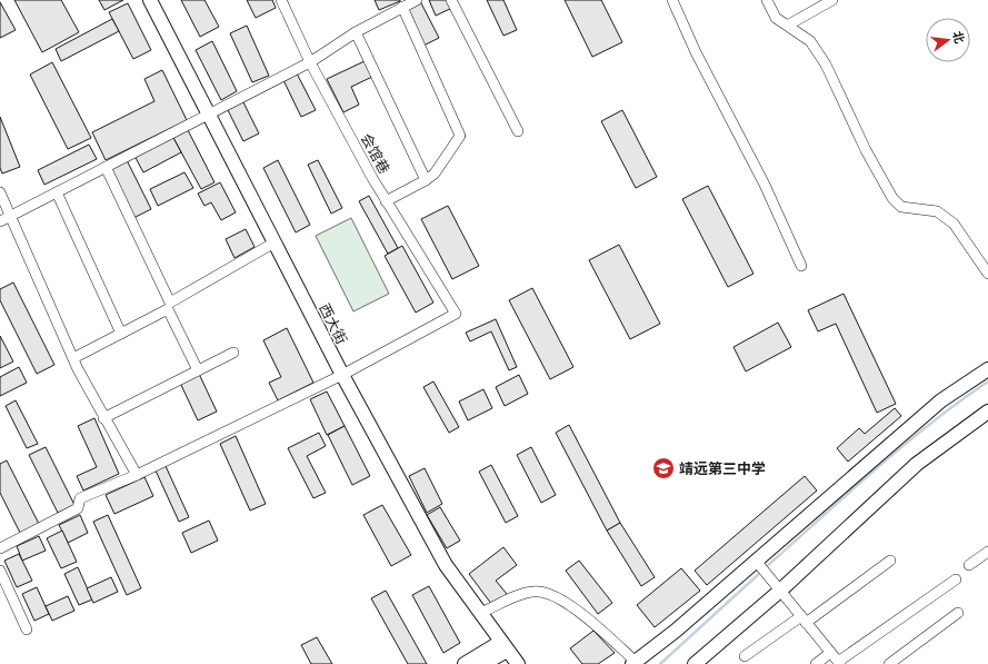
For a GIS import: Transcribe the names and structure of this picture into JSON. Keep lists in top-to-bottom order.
{
  "streets": {
    "main road": ["西大街"],
    "street": ["会馆巷"]
  },
  "crossings": [
    ["会馆巷", "西大街"]
  ],
  "places": {
    "school or university": ["靖远第三中学"]
  },
  "north": "right"
}
